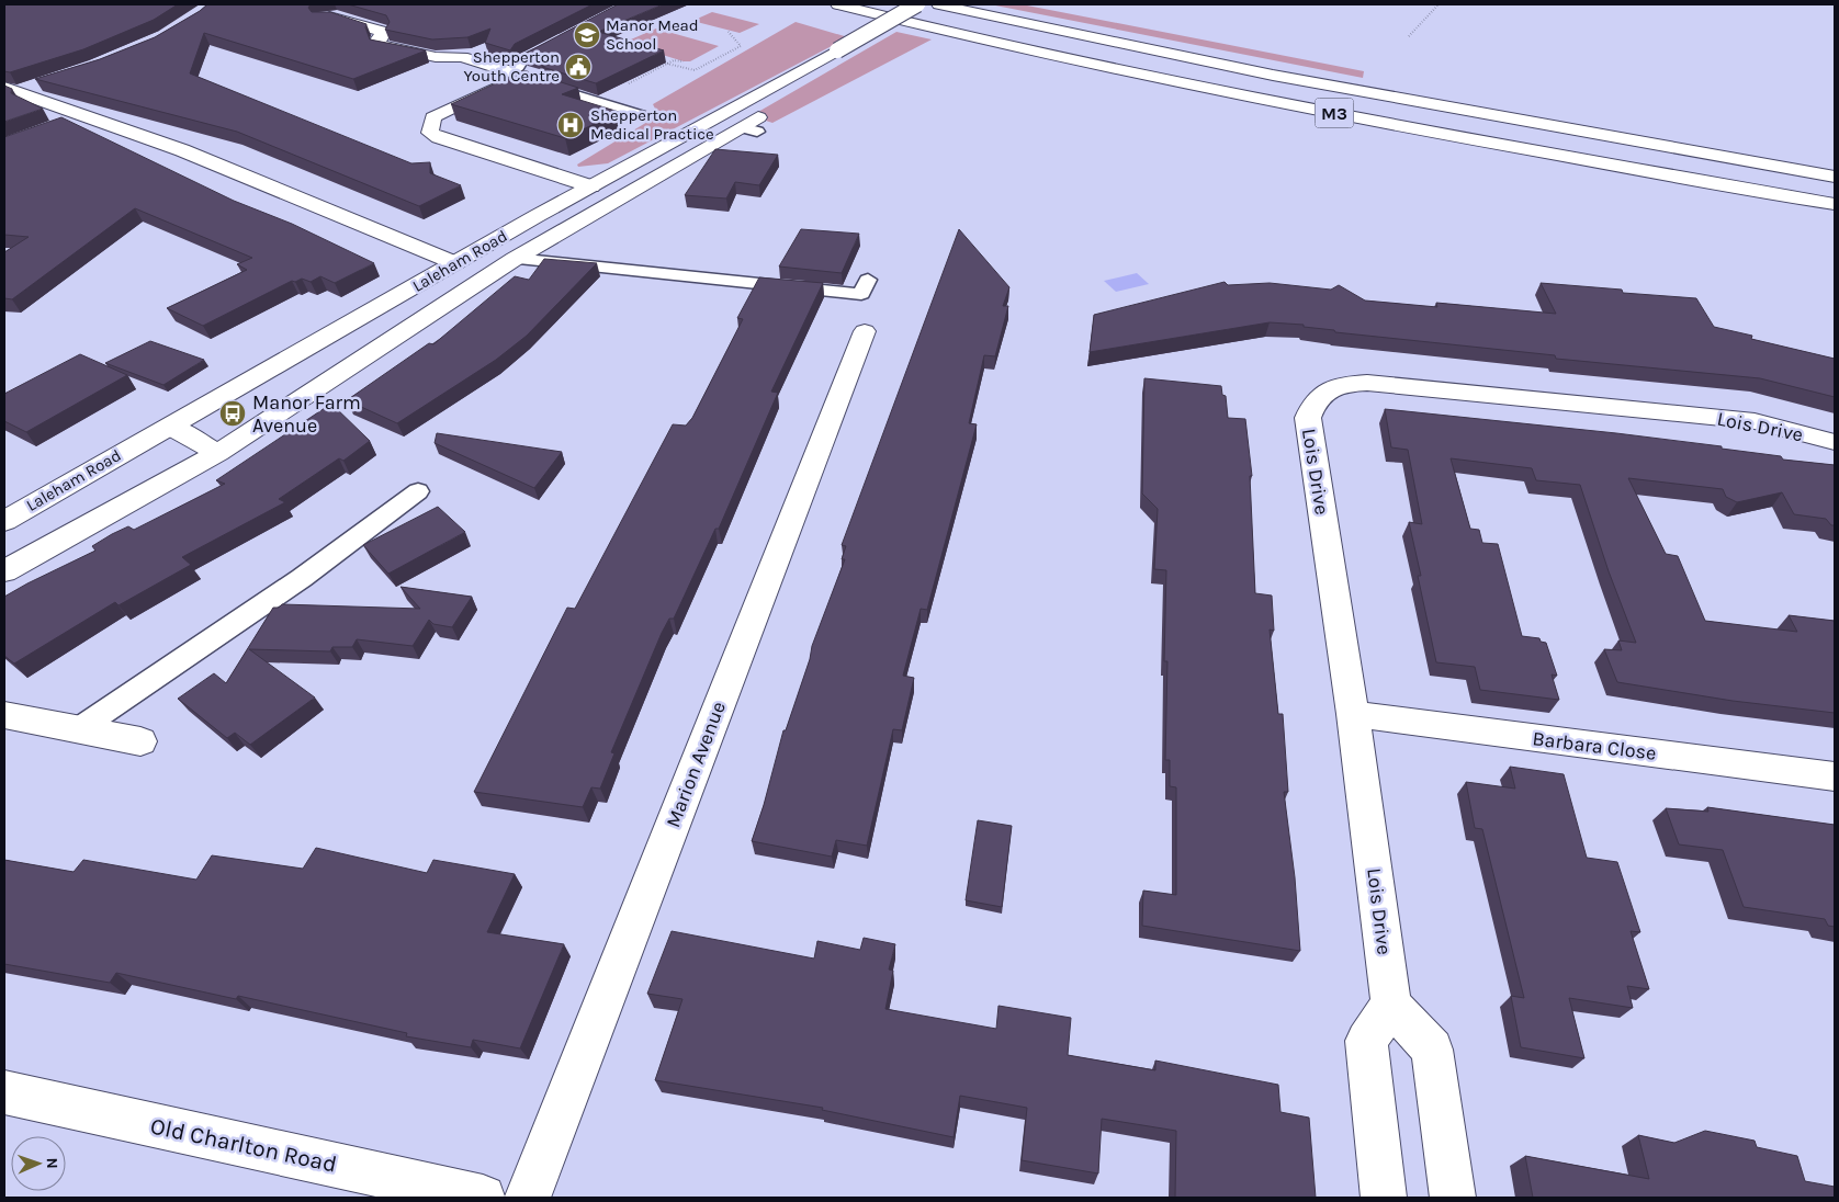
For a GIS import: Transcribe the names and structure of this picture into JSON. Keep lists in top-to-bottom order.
{
  "streets": {
    "main road": [
      "M3",
      "Laleham Road",
      "Lois Drive",
      "Barbara Close",
      "Marion Avenue",
      "Old Charlton Road"
    ]
  },
  "crossings": [
    ["Lois Drive", "Barbara Close"]
  ],
  "places": {
    "school or university": ["Manor Mead School"],
    "public building": ["Shepperton Youth Centre"],
    "hospital": ["Shepperton Medical Practice"],
    "bus stop": ["Manor Farm Avenue"]
  },
  "north": "right"
}
